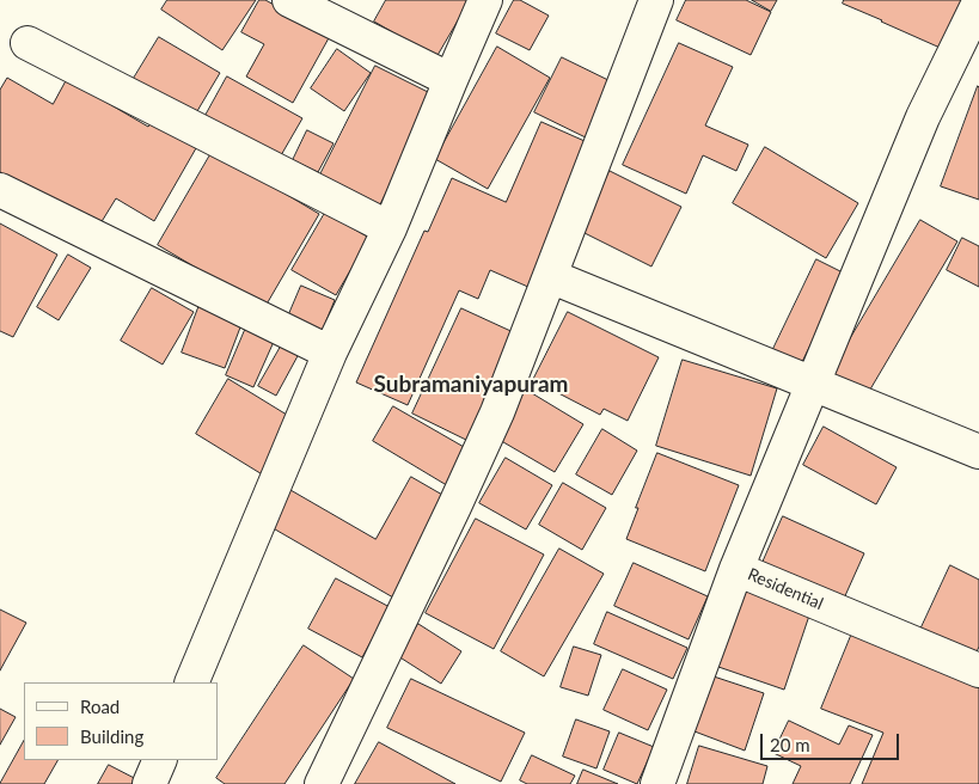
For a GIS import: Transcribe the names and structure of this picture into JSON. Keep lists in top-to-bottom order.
{
  "streets": {
    "street": ["Residential"]
  },
  "districts": ["Subramaniyapuram"],
  "legend": ["Road", "Building"],
  "scale_bar": "20 m"
}
